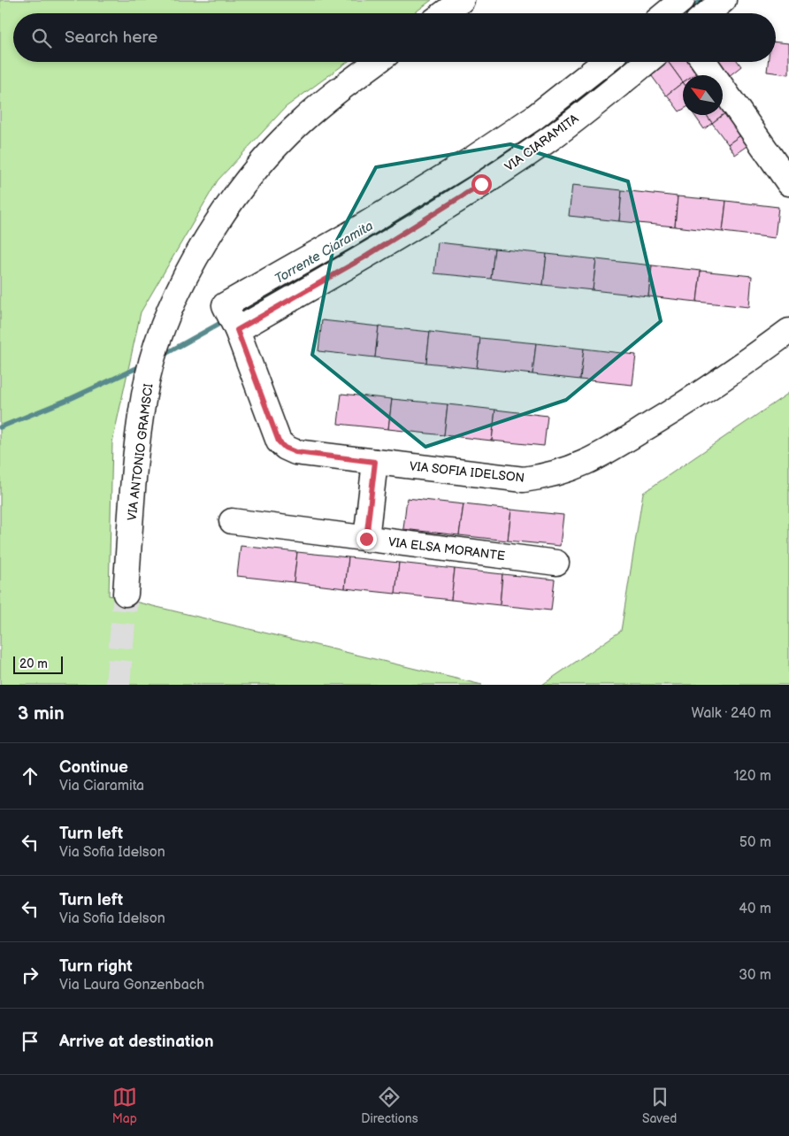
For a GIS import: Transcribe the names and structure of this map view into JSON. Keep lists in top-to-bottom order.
{
  "streets": {
    "street": [
      "VIA CIARAMITA",
      "VIA ANTONIO GRAMSCI",
      "VIA SOFIA IDELSON",
      "VIA ELSA MORANTE"
    ]
  },
  "crossings": [
    ["VIA CIARAMITA", "VIA SOFIA IDELSON"]
  ],
  "water": ["Torrente Ciaramita"],
  "scale_bar": "20 m",
  "north": "top left",
  "page": {
    "search": "Search here",
    "scale": "20 m",
    "heading": ["3 min", "Walk · 240 m"],
    "list": [
      ["Continue", "Via Ciaramita", "120 m"],
      ["Turn left", "Via Sofia Idelson", "50 m"],
      ["Turn left", "Via Sofia Idelson", "40 m"],
      ["Turn right", "Via Laura Gonzenbach", "30 m"],
      "Arrive at destination"
    ],
    "nav": ["Map", "Directions", "Saved"]
  }
}
